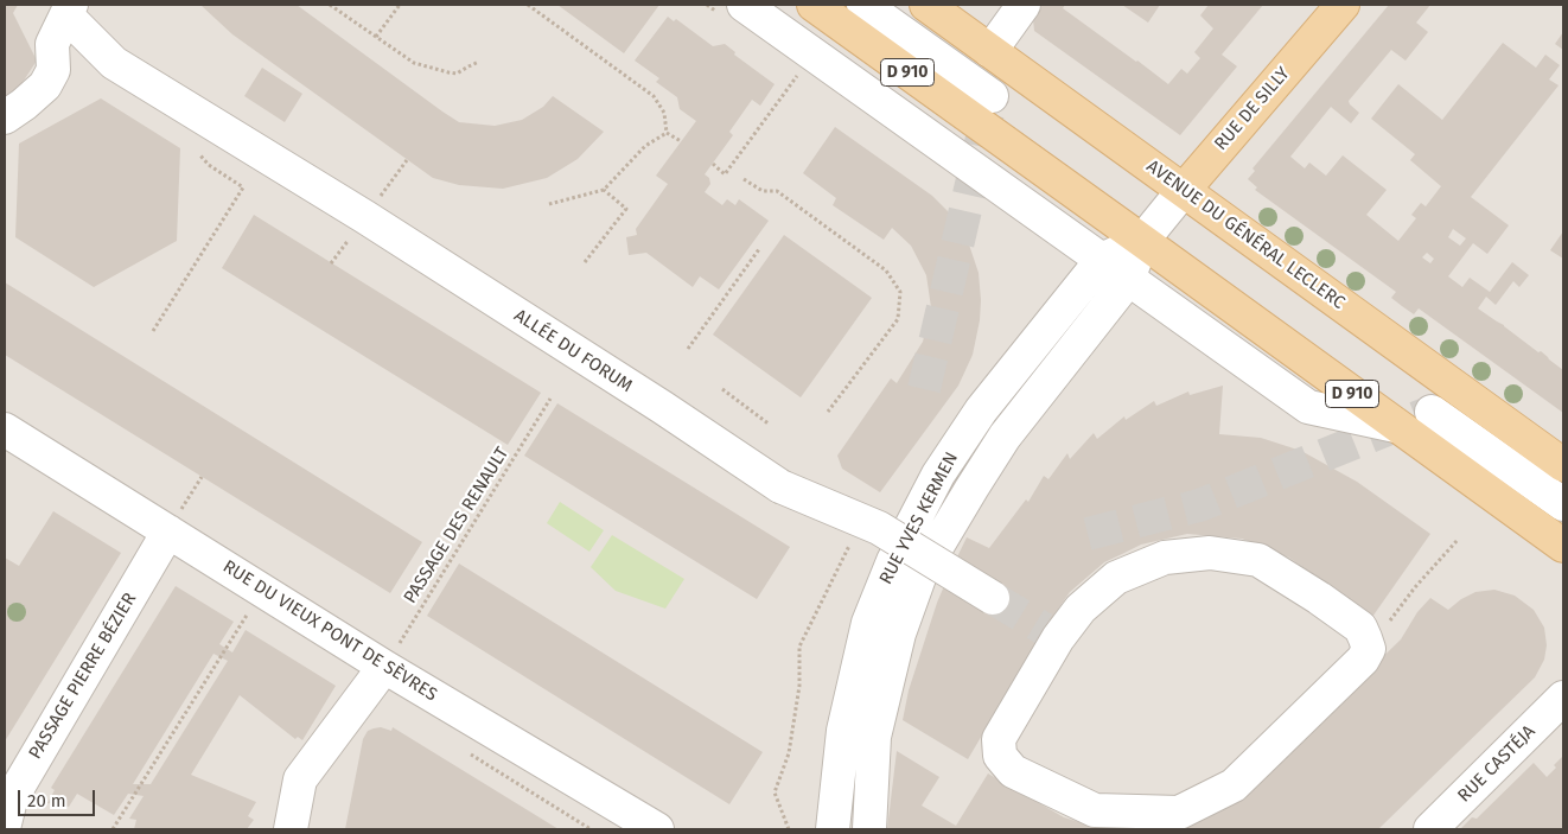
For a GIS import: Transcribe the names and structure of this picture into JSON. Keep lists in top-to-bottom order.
{
  "streets": {
    "main road": ["D 910", "RUE DE SILLY", "AVENUE DU GÉNÉRAL LECLERC"],
    "street": [
      "ALLÉE DU FORUM",
      "RUE YVES KERMEN",
      "RUE DU VIEUX PONT DE SÈVRES",
      "PASSAGE PIERRE BÉZIER",
      "RUE CASTÉJA"
    ],
    "path": ["PASSAGE DES RENAULT"]
  },
  "crossings": [
    ["D 910", "RUE YVES KERMEN"],
    ["RUE DE SILLY", "AVENUE DU GÉNÉRAL LECLERC"],
    ["RUE DE SILLY", "RUE YVES KERMEN"],
    ["PASSAGE DES RENAULT", "RUE DU VIEUX PONT DE SÈVRES"],
    ["RUE DU VIEUX PONT DE SÈVRES", "PASSAGE PIERRE BÉZIER"]
  ],
  "scale_bar": "20 m"
}
